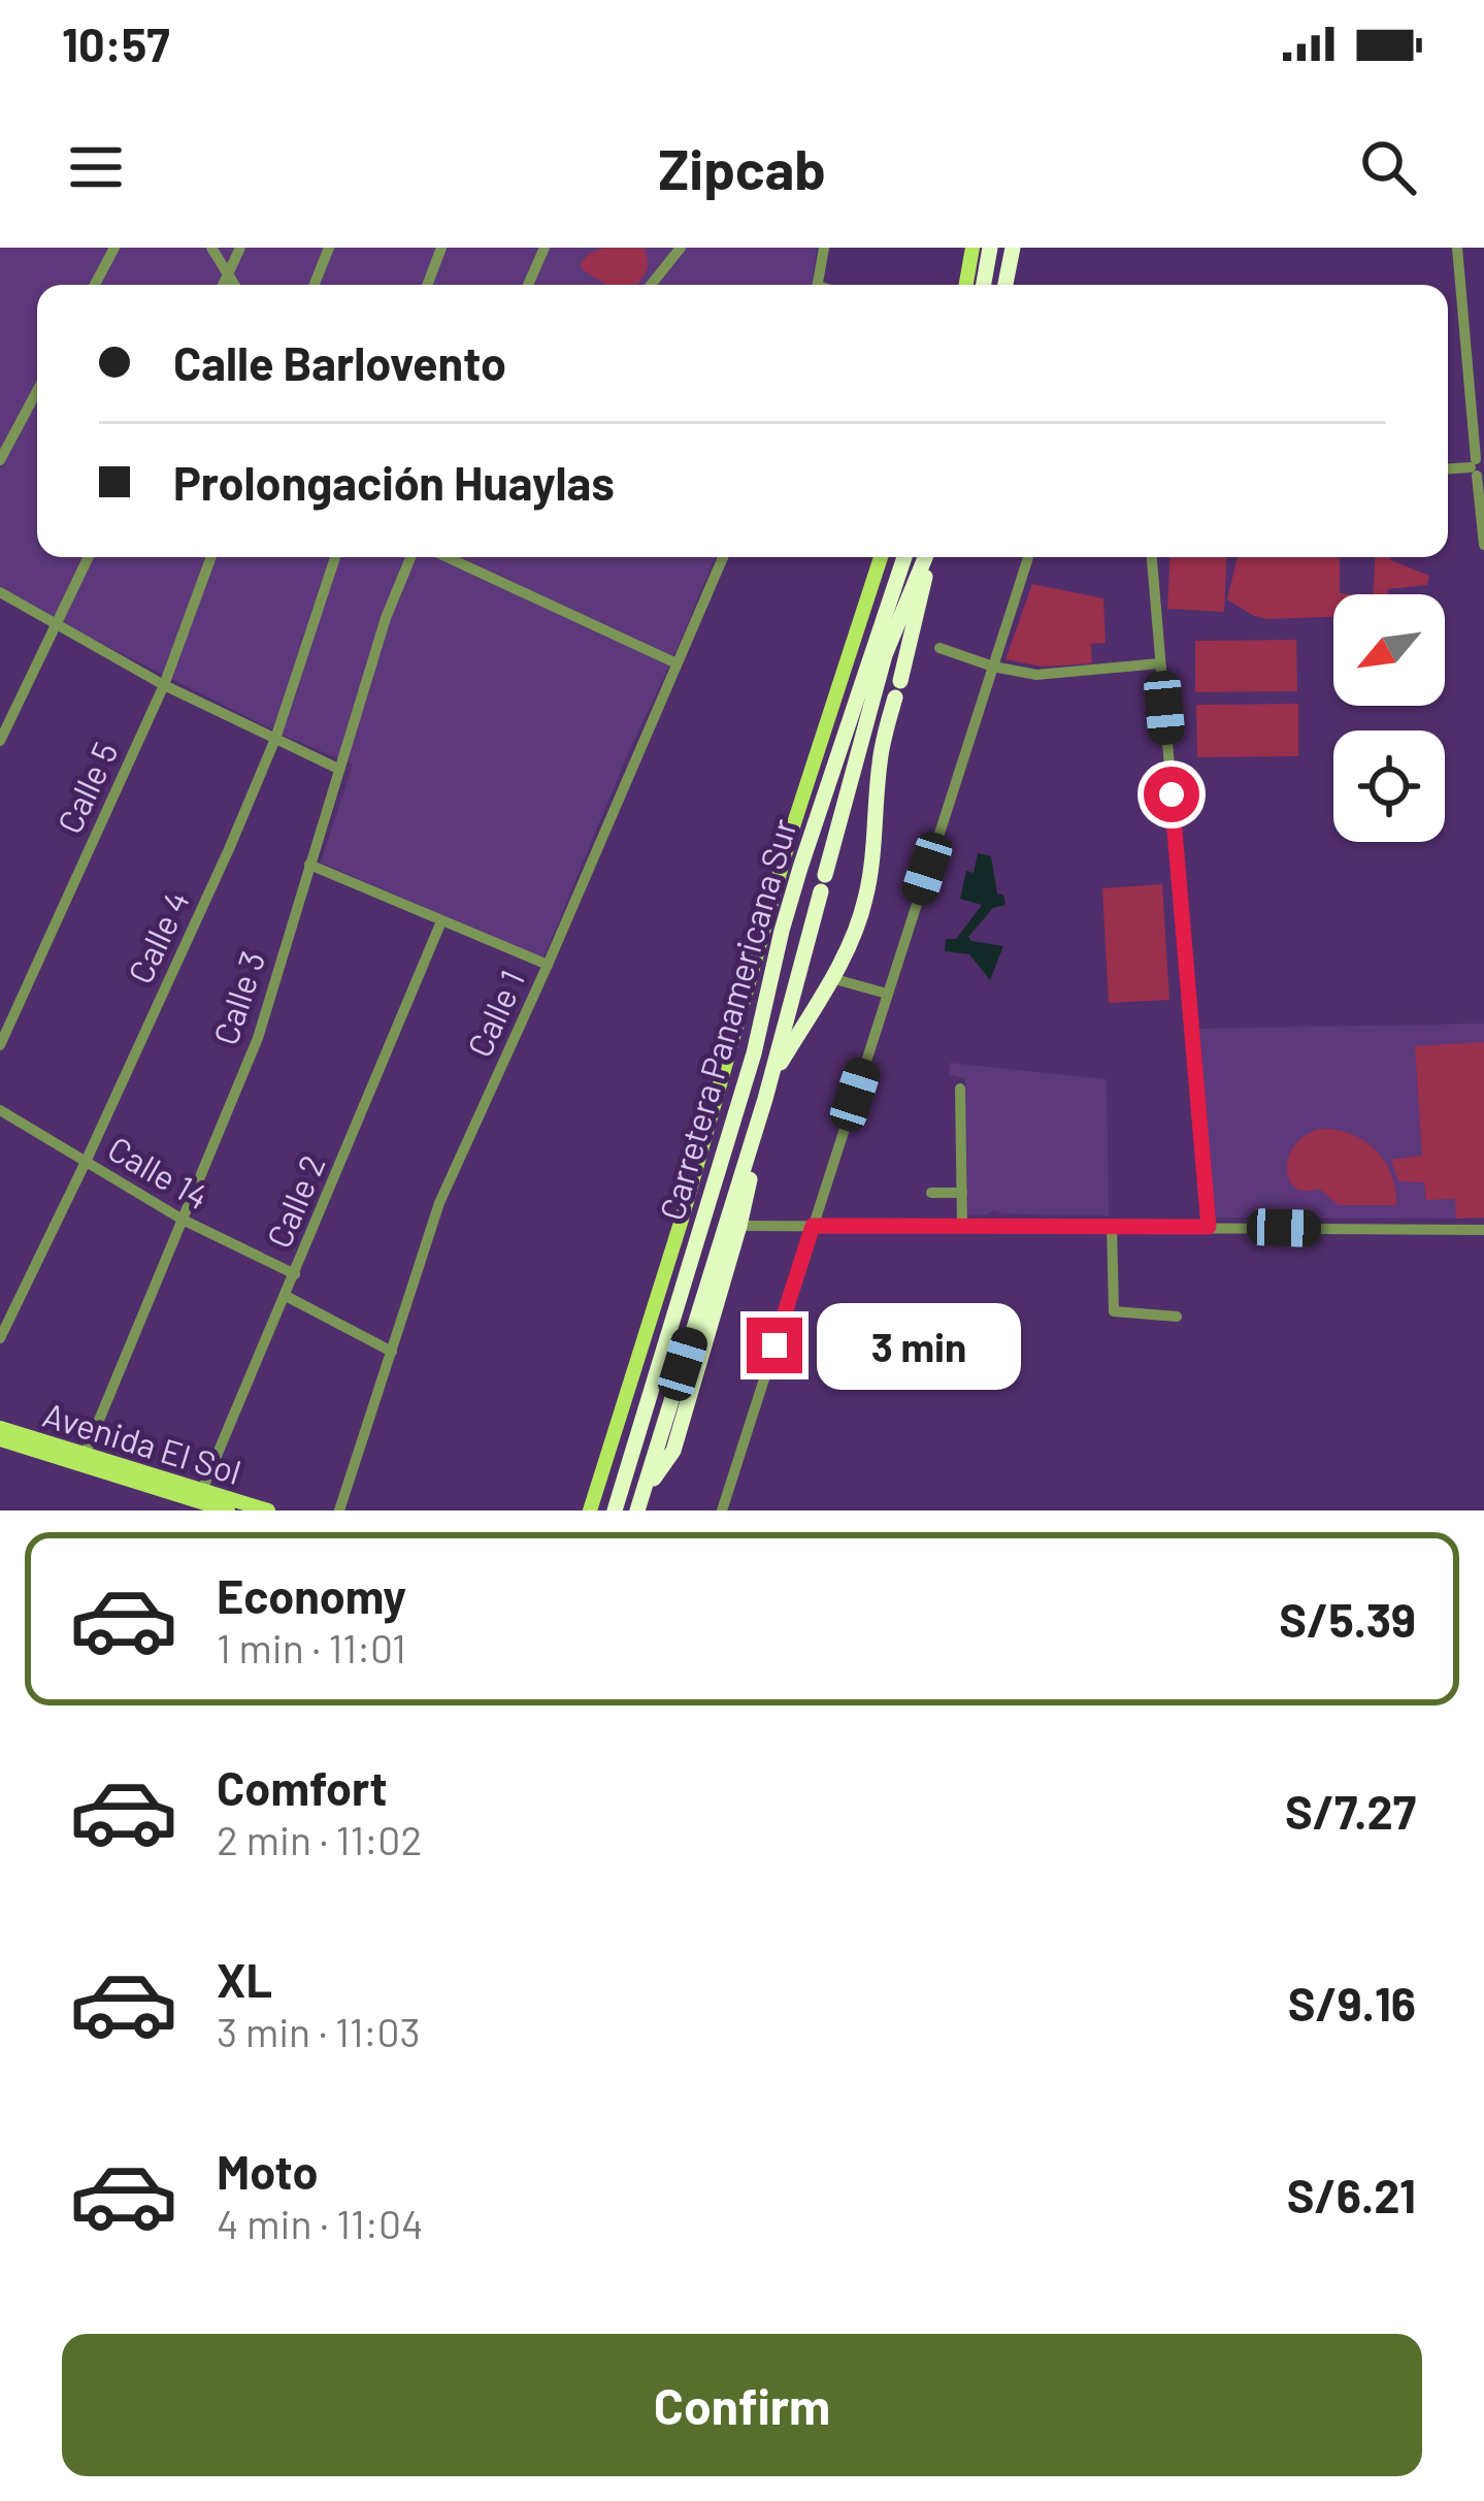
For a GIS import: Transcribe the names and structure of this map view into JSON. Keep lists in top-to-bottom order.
{
  "streets": {
    "highway": ["Carretera Panamericana Sur"],
    "main road": ["Avenida El Sol"],
    "street": [
      "Calle 5",
      "Calle 4",
      "Calle 3",
      "Calle 1",
      "Calle 14",
      "Calle 2"
    ]
  },
  "crossings": [
    ["Calle 4", "Calle 14"],
    ["Calle 3", "Calle 14"],
    ["Calle 3", "Avenida El Sol"],
    ["Calle 14", "Calle 2"],
    ["Calle 2", "Avenida El Sol"]
  ],
  "north": "bottom left",
  "page": {
    "status": "10:57",
    "header": "Zipcab",
    "banner": ["Calle Barlovento", "Prolongación Huaylas"],
    "bubble": "3 min",
    "list": [
      {
        "name": "Economy",
        "note": "1 min · 11:01",
        "value": "S/5.39"
      },
      {
        "name": "Comfort",
        "note": "2 min · 11:02",
        "value": "S/7.27"
      },
      {
        "name": "XL",
        "note": "3 min · 11:03",
        "value": "S/9.16"
      },
      {
        "name": "Moto",
        "note": "4 min · 11:04",
        "value": "S/6.21"
      }
    ],
    "buttons": "Confirm"
  }
}
